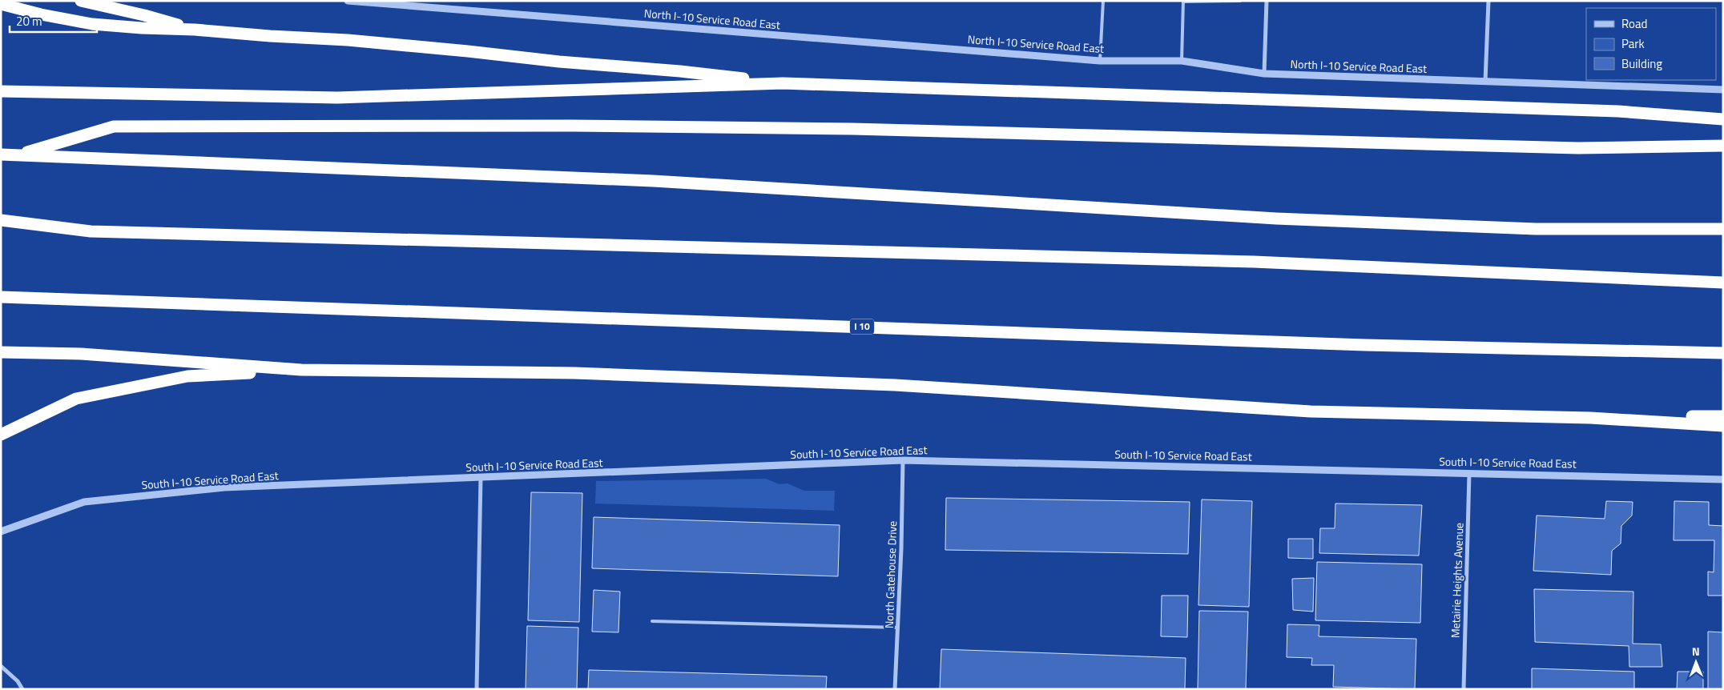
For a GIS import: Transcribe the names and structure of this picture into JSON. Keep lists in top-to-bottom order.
{
  "streets": {
    "highway": ["I 10"],
    "street": [
      "North I-10 Service Road East",
      "South I-10 Service Road East",
      "North Gatehouse Drive",
      "Metairie Heights Avenue"
    ]
  },
  "crossings": [
    ["South I-10 Service Road East", "North Gatehouse Drive"],
    ["South I-10 Service Road East", "Metairie Heights Avenue"]
  ],
  "legend": ["Road", "Park", "Building"],
  "scale_bar": "20 m",
  "north": "top"
}
